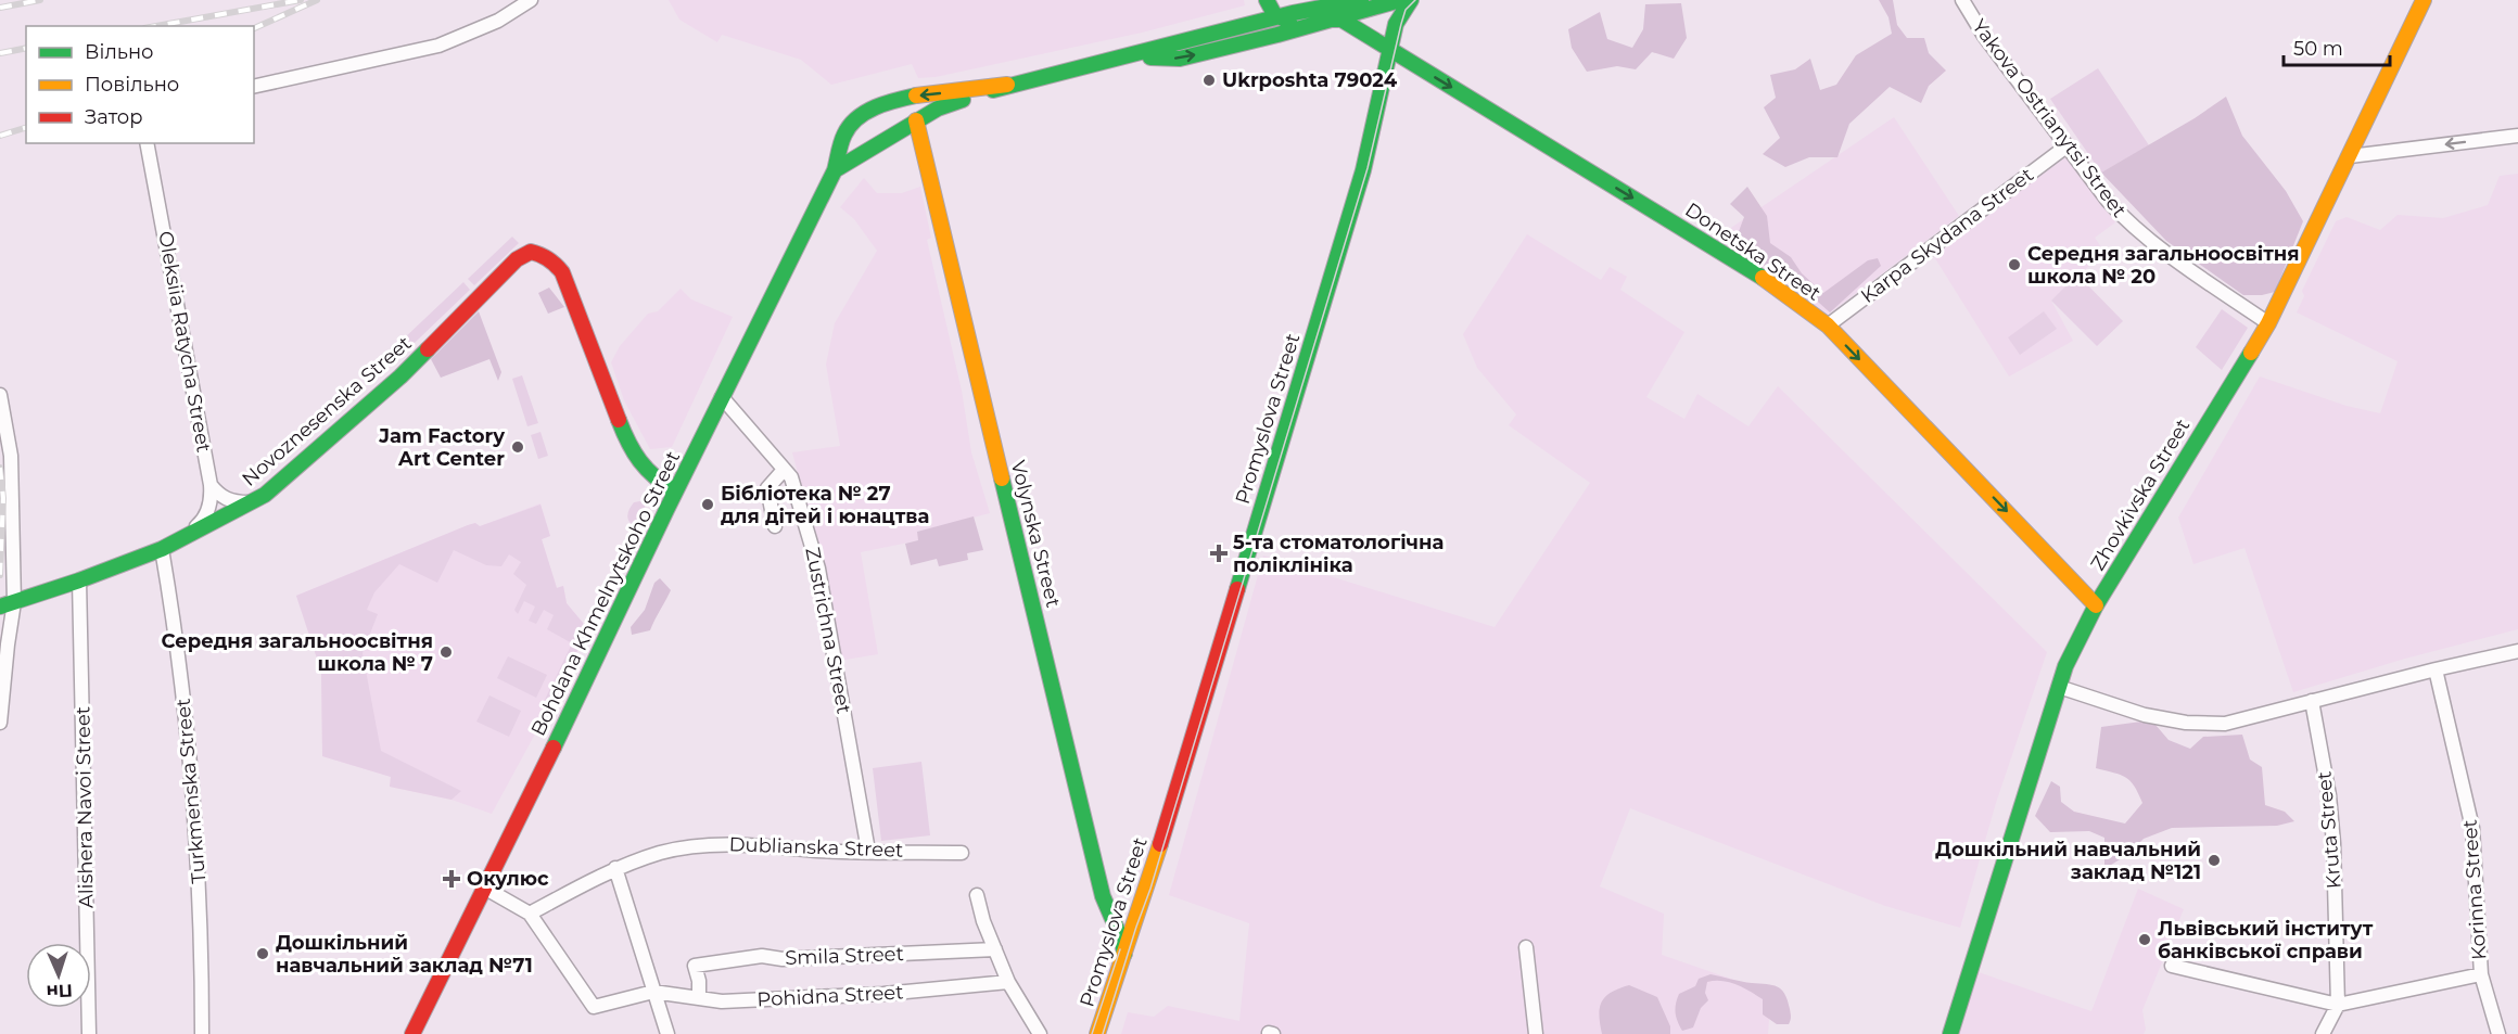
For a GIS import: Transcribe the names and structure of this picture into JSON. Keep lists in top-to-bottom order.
{
  "streets": {
    "street": [
      "Yakova Ostrianytsi Street",
      "Karpa Skydana Street",
      "Donetska Street",
      "Oleksiia Ratycha Street",
      "Novoznesenska Street",
      "Promyslova Street",
      "Zhovkivska Street",
      "Volynska Street",
      "Bohdana Khmelnytskoho Street",
      "Zustrichna Street",
      "Turkmenska Street",
      "Alishera Navoi Street",
      "Kruta Street",
      "Dublianska Street",
      "Korinna Street",
      "Smila Street",
      "Pohidna Street"
    ]
  },
  "crossings": [
    ["Yakova Ostrianytsi Street", "Karpa Skydana Street"],
    ["Yakova Ostrianytsi Street", "Zhovkivska Street"],
    ["Karpa Skydana Street", "Donetska Street"],
    ["Donetska Street", "Promyslova Street"],
    ["Donetska Street", "Zhovkivska Street"],
    ["Oleksiia Ratycha Street", "Novoznesenska Street"],
    ["Novoznesenska Street", "Bohdana Khmelnytskoho Street"],
    ["Novoznesenska Street", "Turkmenska Street"],
    ["Novoznesenska Street", "Alishera Navoi Street"],
    ["Promyslova Street", "Volynska Street"],
    ["Bohdana Khmelnytskoho Street", "Zustrichna Street"],
    ["Zustrichna Street", "Dublianska Street"],
    ["Smila Street", "Pohidna Street"]
  ],
  "one_way": ["Donetska Street"],
  "places": {
    "other": [
      "Ukrposhta 79024",
      "Середня загальноосвітня школа № 20",
      "Jam Factory Art Center",
      "Бібліотека № 27 для дітей і юнацтва",
      "Середня загальноосвітня школа № 7",
      "Дошкільний навчальний заклад №121",
      "Львівський інститут банківської справи",
      "Дошкільний навчальний заклад №71"
    ],
    "health": ["5-та стоматологічна поліклініка", "Окулюс"]
  },
  "legend": ["Вільно", "Повільно", "Затор"],
  "scale_bar": "50 m",
  "north": "bottom"
}
